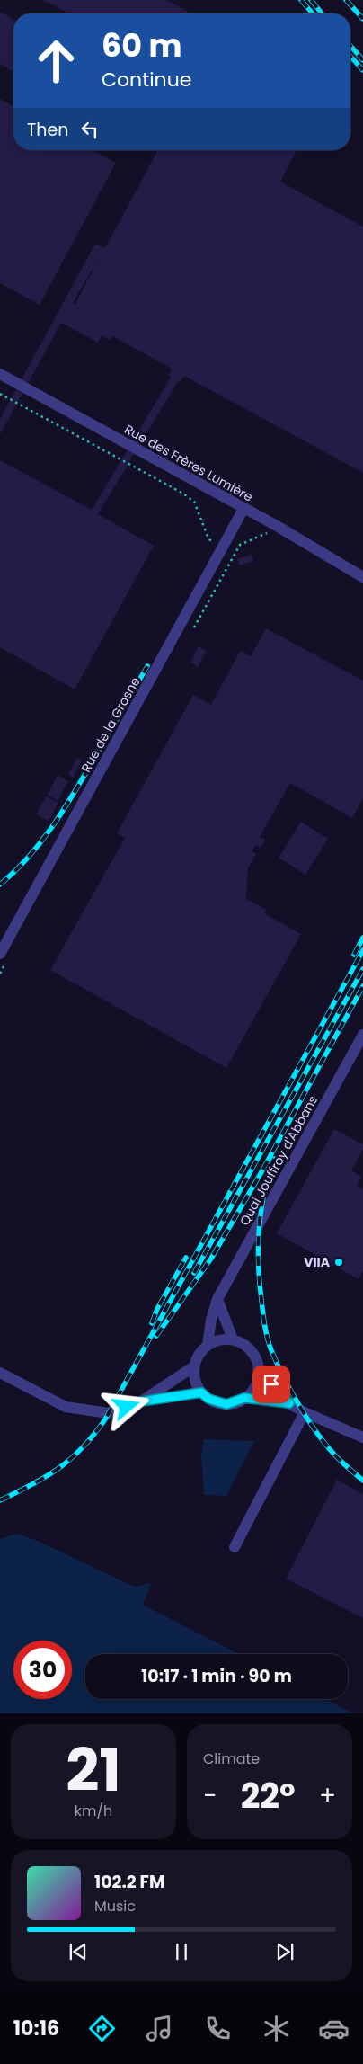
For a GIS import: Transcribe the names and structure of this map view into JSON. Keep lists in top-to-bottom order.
{
  "streets": {
    "street": ["Rue des Frères Lumière", "Rue de la Grosne", "Quai Jouffroy d'Abbans"]
  },
  "crossings": [
    ["Rue des Frères Lumière", "Rue de la Grosne"]
  ],
  "places": ["VIIA"],
  "page": {
    "turn": ["60 m", "Continue"],
    "then": "Then",
    "limit": "30",
    "trip": "10:17 · 1 min · 90 m",
    "tile": [
      ["21", "km/h"],
      "Climate"
    ],
    "heat": ["−", "22°", "+"],
    "song": ["102.2 FM", "Music"],
    "tabs": "10:16"
  }
}
